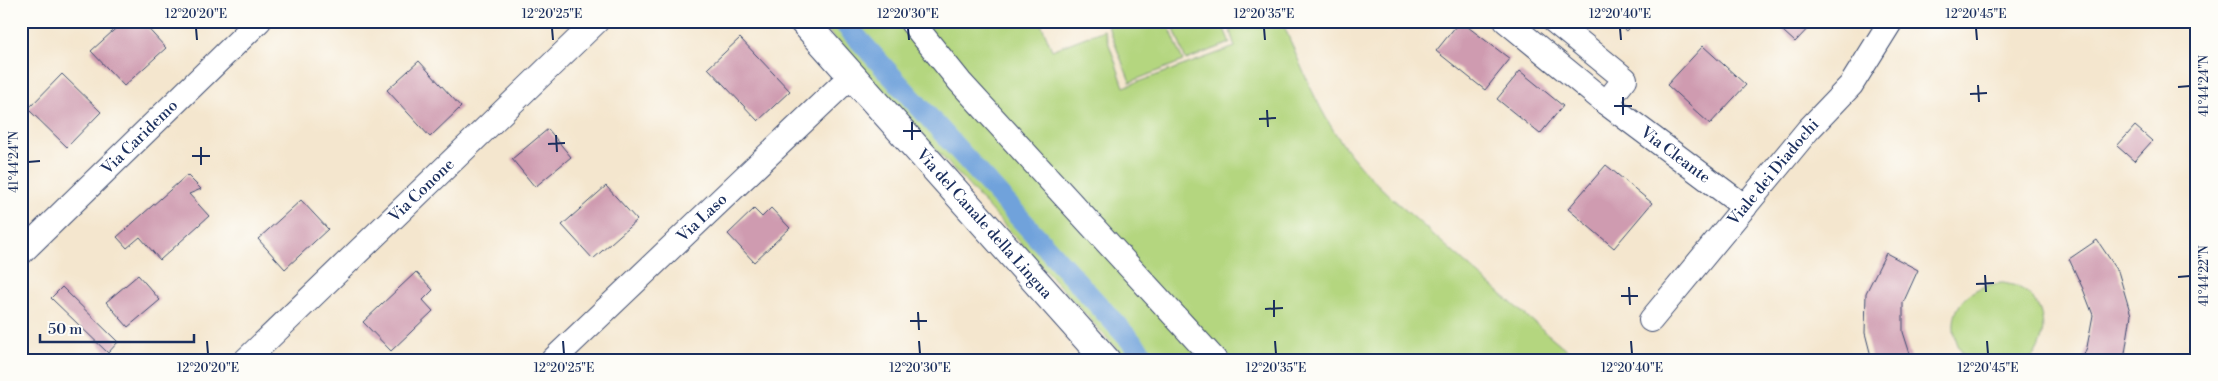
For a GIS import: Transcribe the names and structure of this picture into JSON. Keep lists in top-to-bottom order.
{
  "streets": {
    "street": [
      "Via Caridemo",
      "Via Cleante",
      "Viale dei Diadochi",
      "Via Conone",
      "Via Laso",
      "Via del Canale della Lingua"
    ]
  },
  "crossings": [
    ["Via Cleante", "Viale dei Diadochi"],
    ["Via Laso", "Via del Canale della Lingua"]
  ],
  "scale_bar": "50 m",
  "coordinates": [
    "12°20'20\"E",
    "12°20'25\"E",
    "12°20'30\"E",
    "12°20'35\"E",
    "12°20'40\"E",
    "12°20'45\"E",
    "41°44'24\"N",
    "41°44'22\"N"
  ]
}
